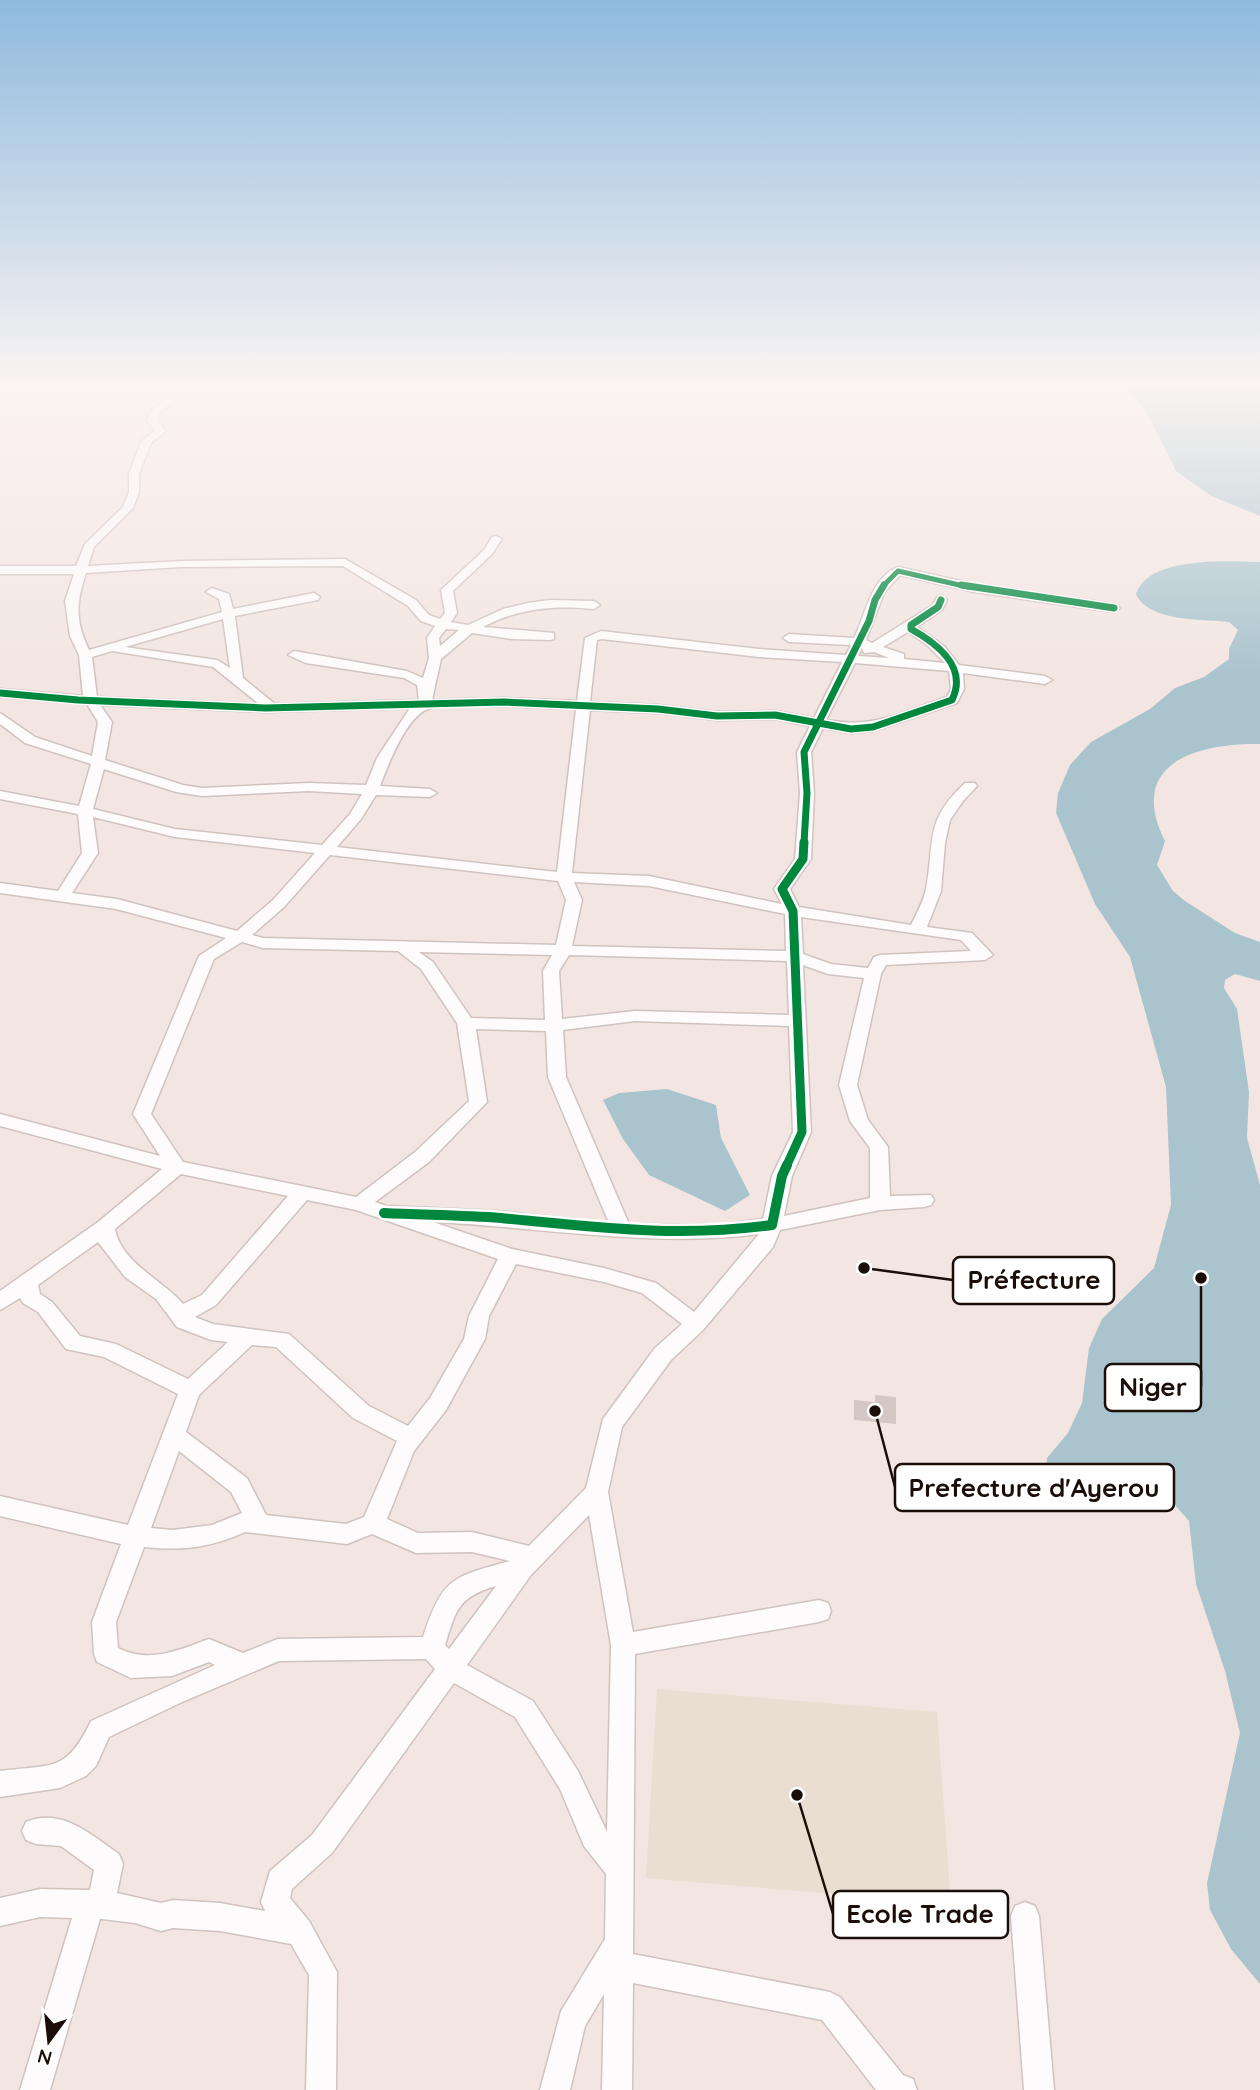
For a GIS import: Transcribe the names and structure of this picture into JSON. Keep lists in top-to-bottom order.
{
  "places": [
    "Préfecture",
    "Niger",
    "Prefecture d'Ayerou",
    "Ecole Trade"
  ],
  "north": "bottom"
}
